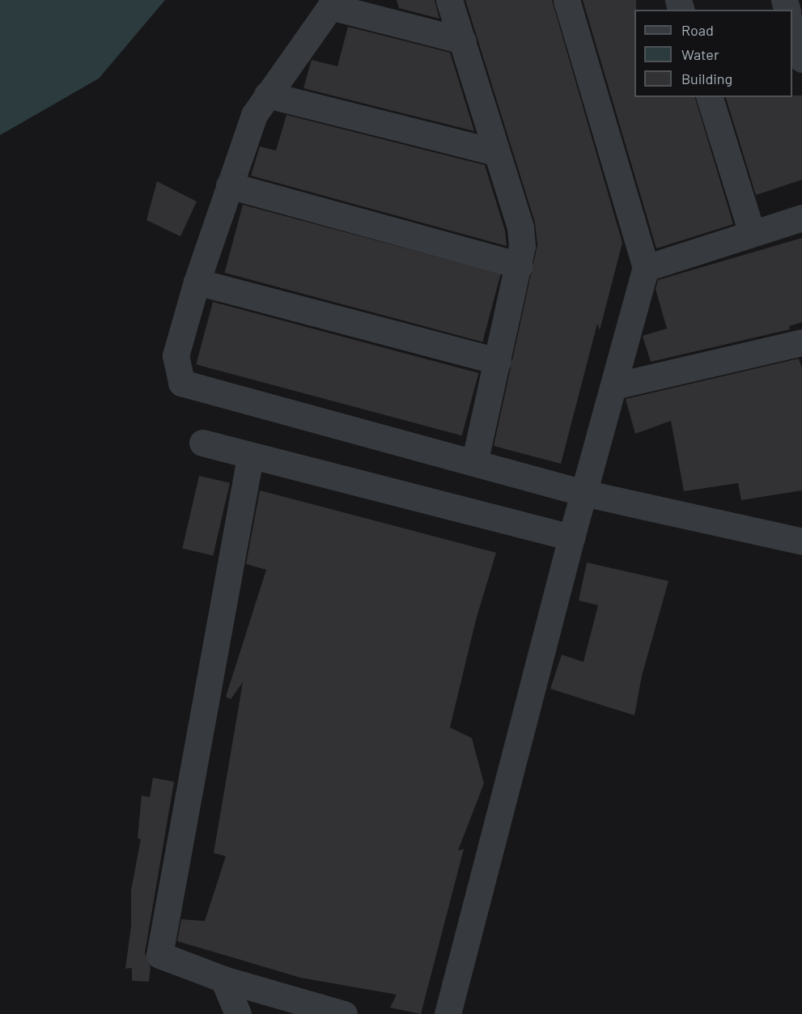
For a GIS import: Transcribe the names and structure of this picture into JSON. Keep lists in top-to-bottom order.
{
  "legend": ["Road", "Water", "Building"]
}
